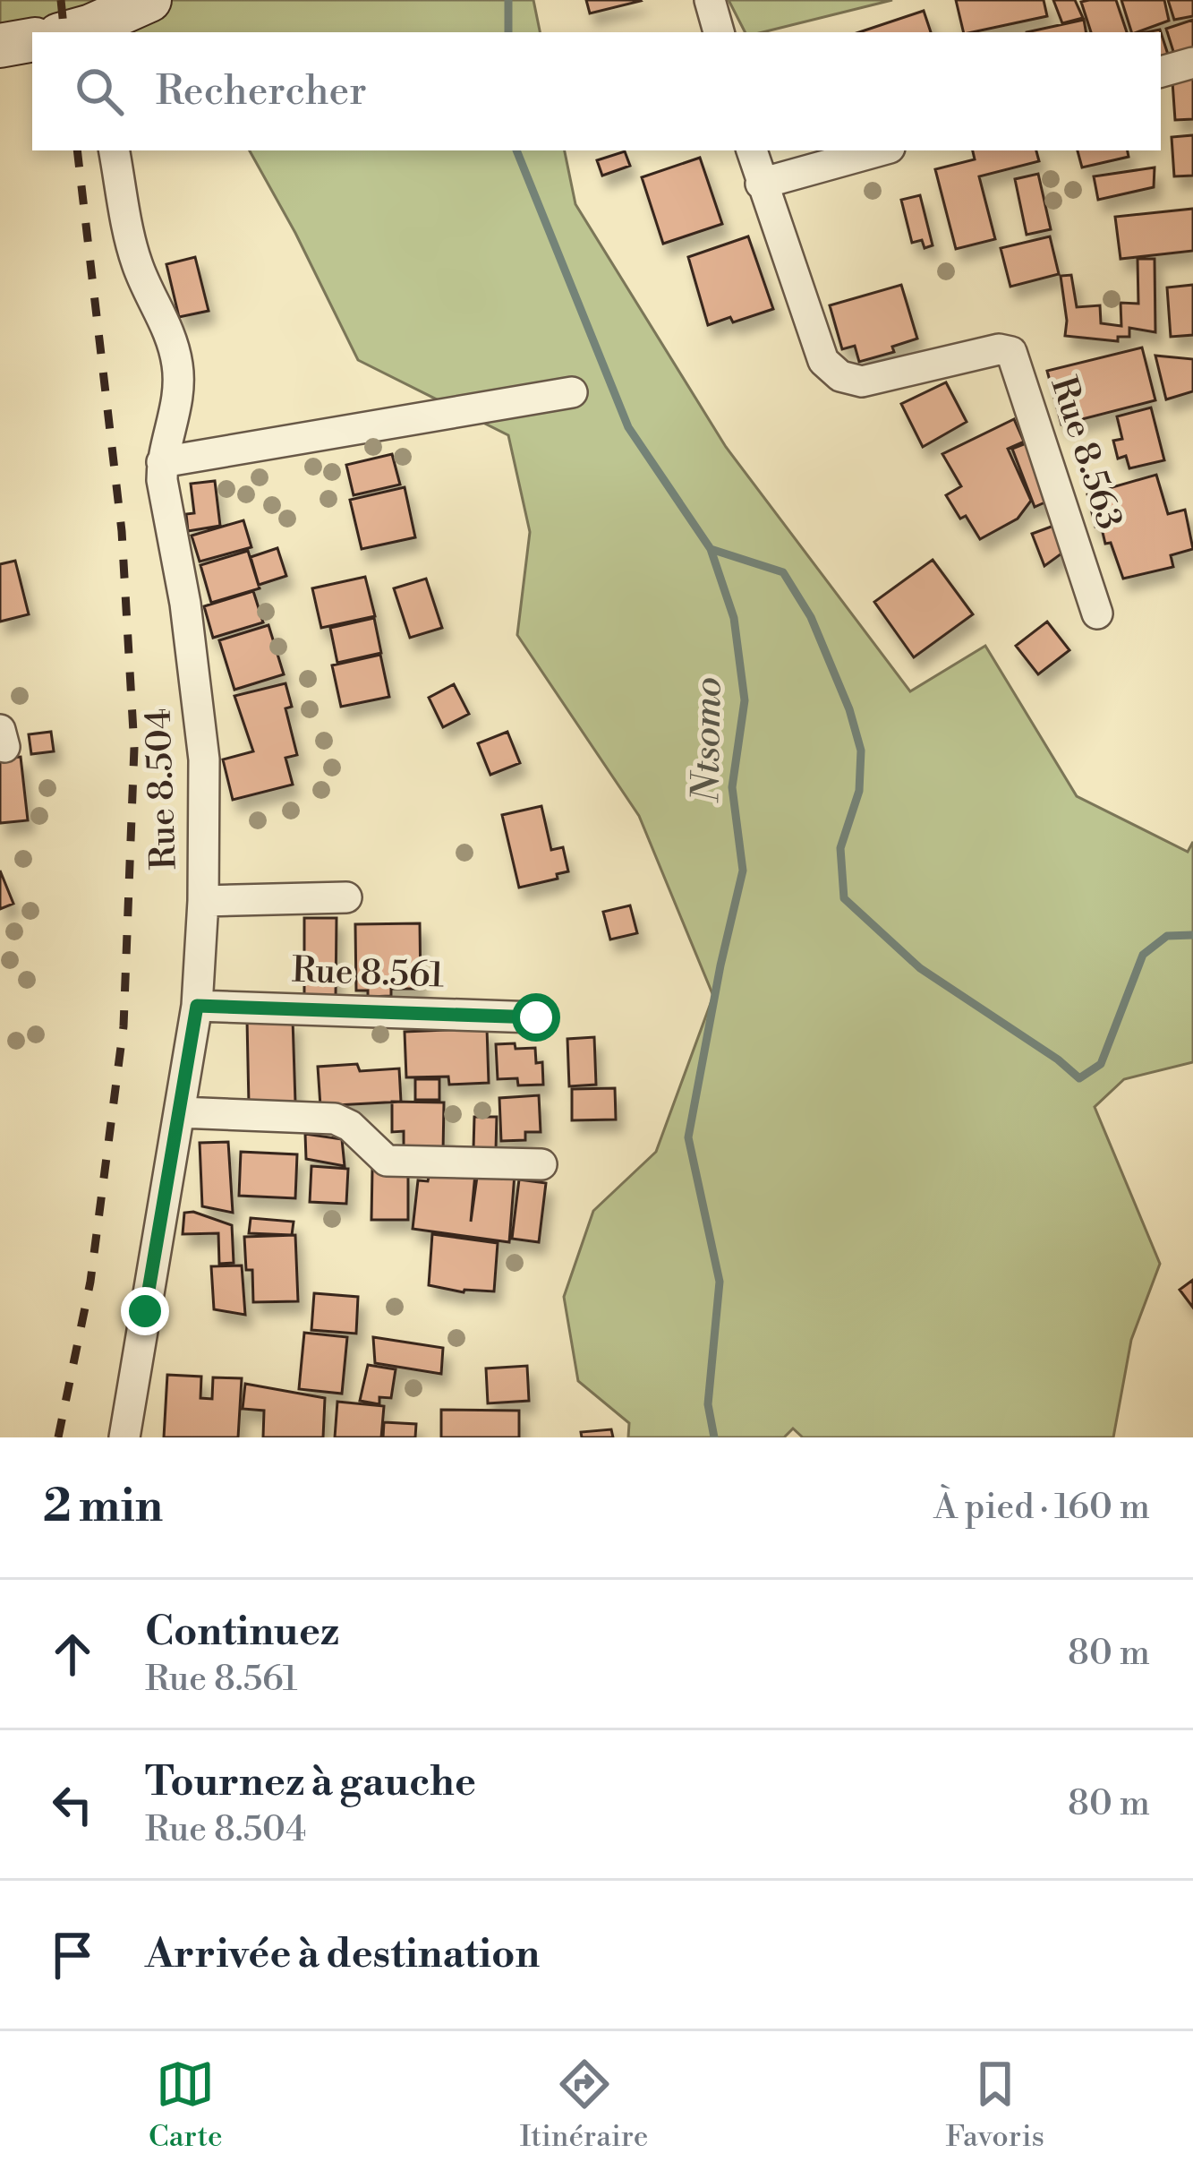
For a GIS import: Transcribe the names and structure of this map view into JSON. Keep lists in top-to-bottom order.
{
  "streets": {
    "street": ["Rue 8.563", "Rue 8.504", "Rue 8.561"]
  },
  "crossings": [
    ["Rue 8.504", "Rue 8.561"]
  ],
  "water": ["Ntsomo"],
  "page": {
    "search": "Rechercher",
    "heading": ["2 min", "À pied · 160 m"],
    "list": [
      ["Continuez", "Rue 8.561", "80 m"],
      ["Tournez à gauche", "Rue 8.504", "80 m"],
      "Arrivée à destination"
    ],
    "nav": ["Carte", "Itinéraire", "Favoris"]
  }
}
